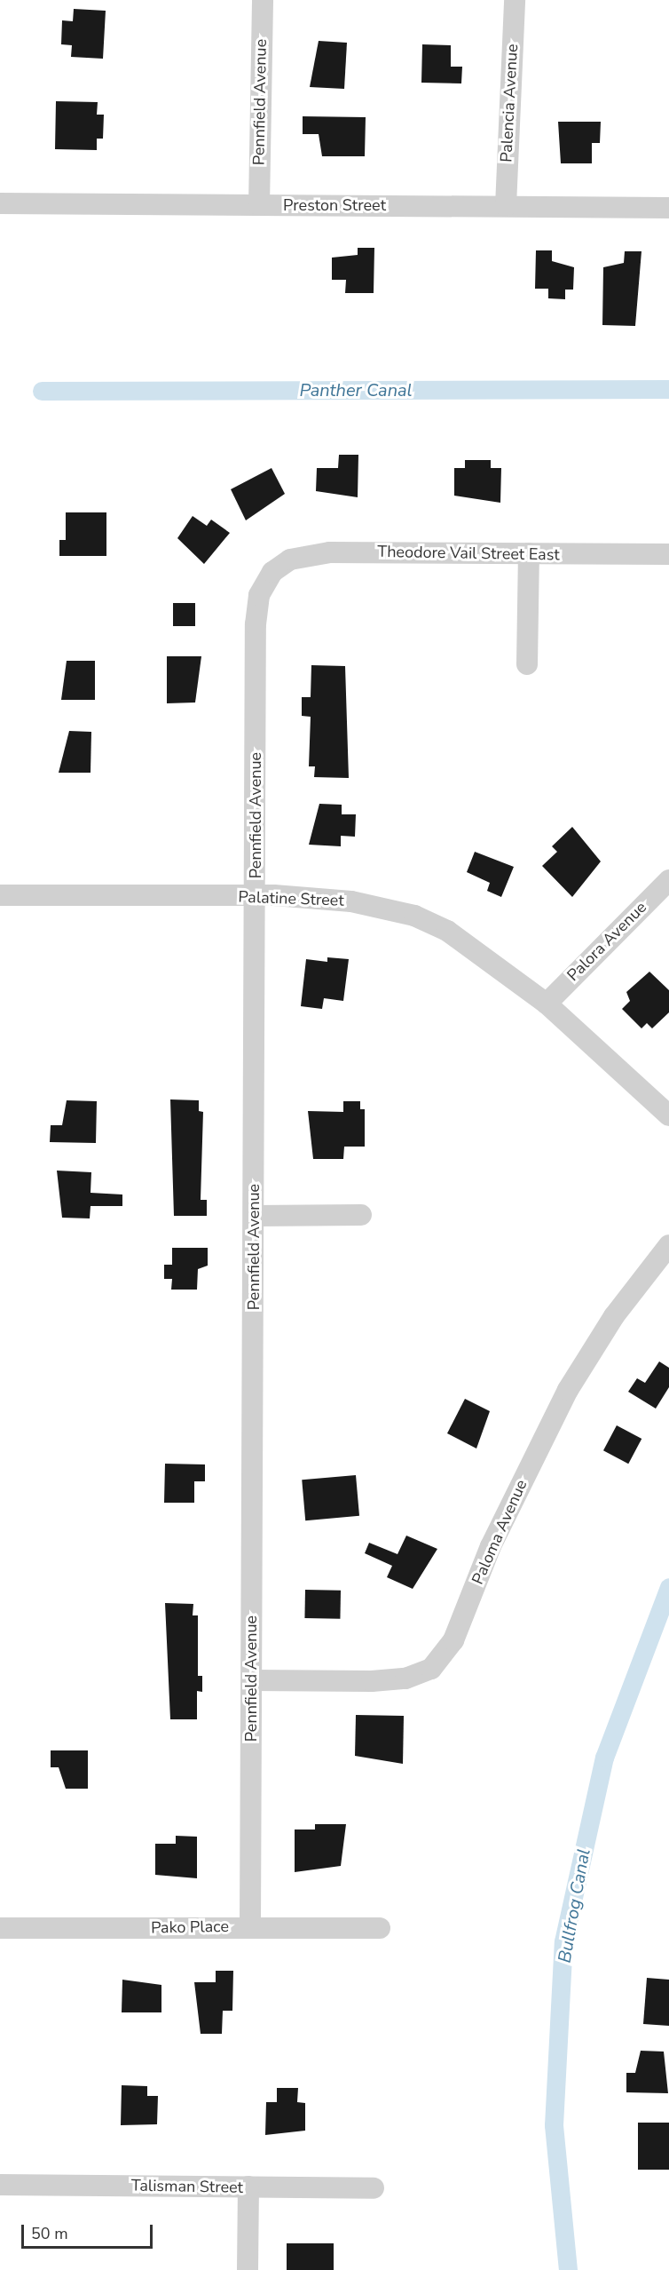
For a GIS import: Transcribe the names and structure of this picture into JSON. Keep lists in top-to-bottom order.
{
  "streets": {
    "street": [
      "Pennfield Avenue",
      "Palencia Avenue",
      "Preston Street",
      "Theodore Vail Street East",
      "Palatine Street",
      "Palora Avenue",
      "Paloma Avenue",
      "Pako Place",
      "Talisman Street"
    ]
  },
  "crossings": [
    ["Pennfield Avenue", "Preston Street"],
    ["Pennfield Avenue", "Theodore Vail Street East"],
    ["Pennfield Avenue", "Palatine Street"],
    ["Pennfield Avenue", "Paloma Avenue"],
    ["Pennfield Avenue", "Pako Place"],
    ["Palencia Avenue", "Preston Street"],
    ["Palatine Street", "Palora Avenue"]
  ],
  "water": ["Panther Canal", "Bullfrog Canal"],
  "scale_bar": "50 m"
}
